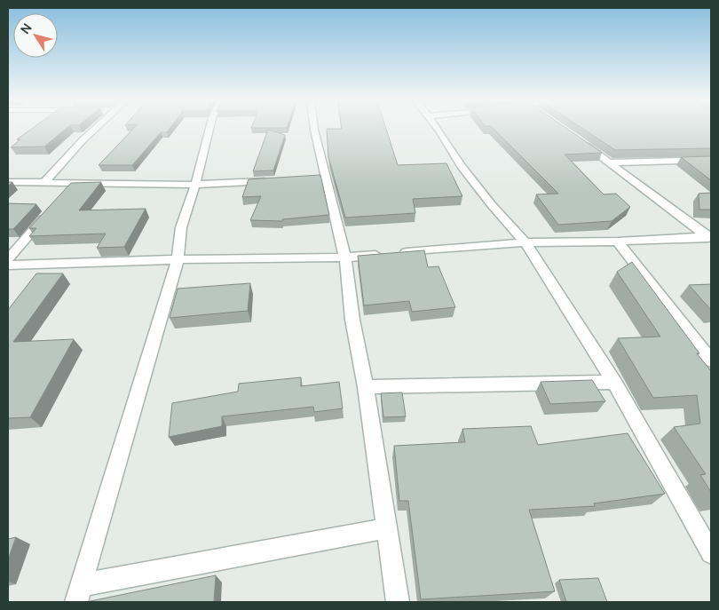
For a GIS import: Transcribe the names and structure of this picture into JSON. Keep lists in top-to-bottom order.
{
  "north": "top left"
}
